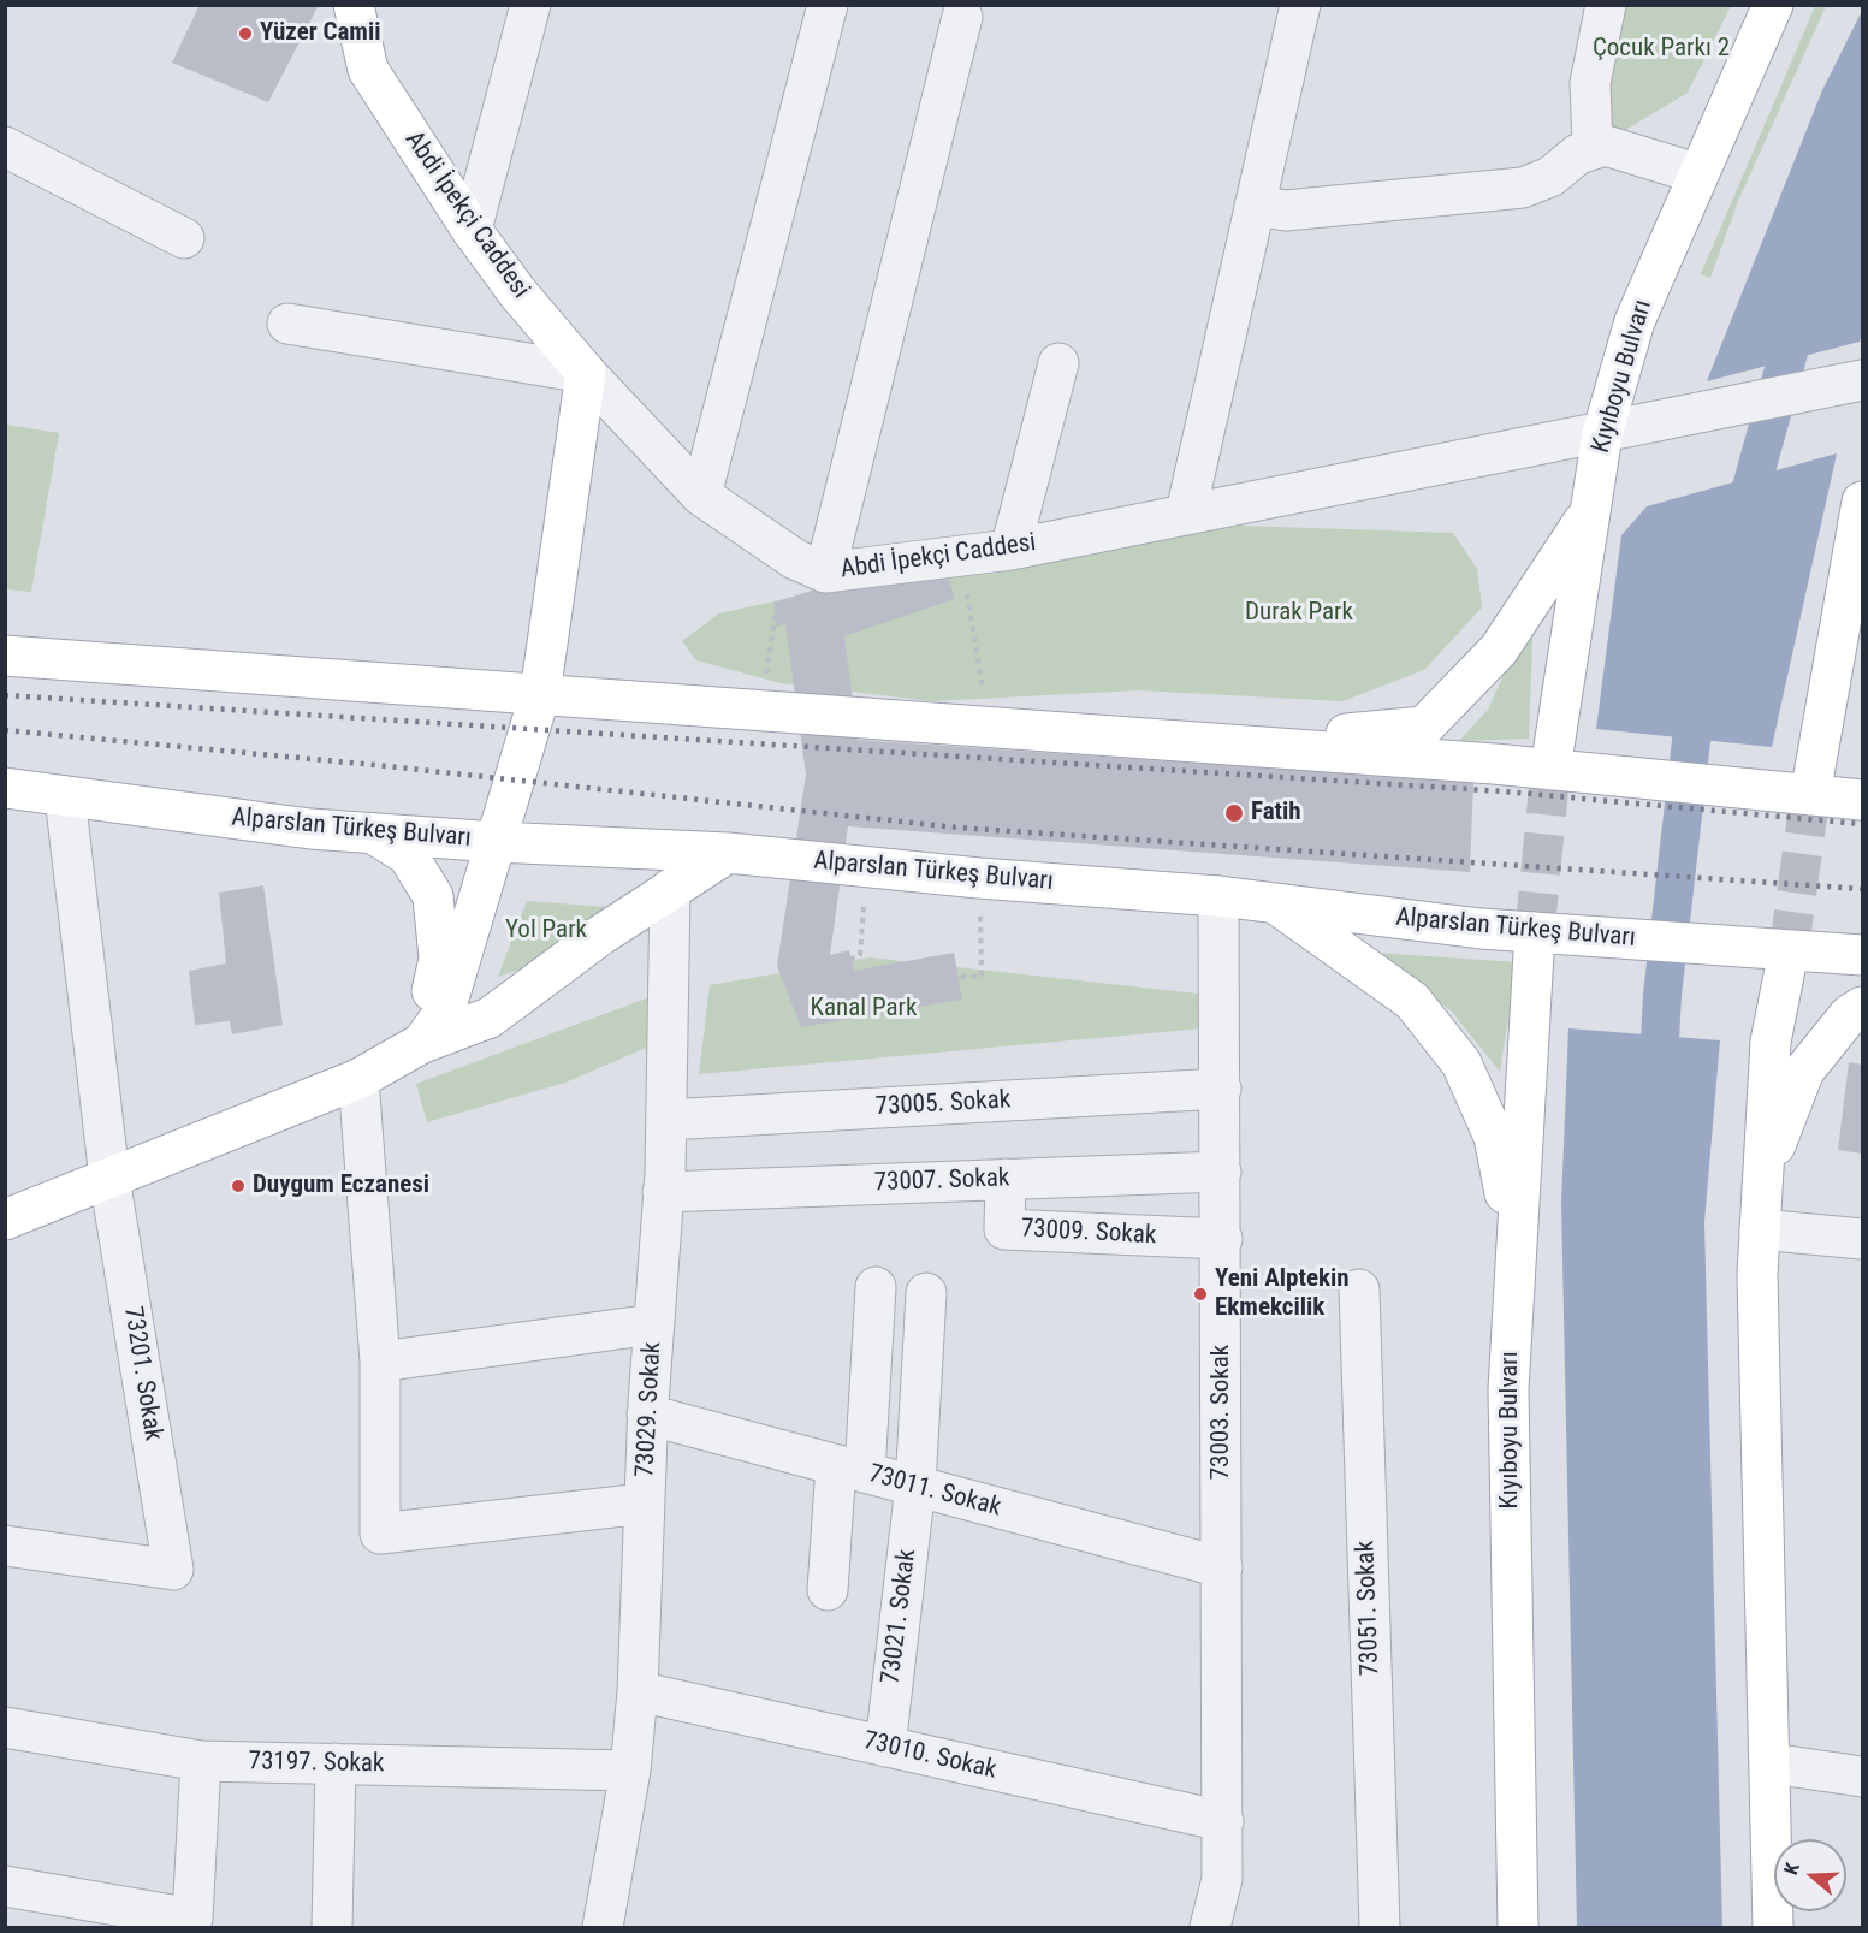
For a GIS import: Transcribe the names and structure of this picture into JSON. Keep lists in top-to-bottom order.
{
  "streets": {
    "main road": ["Abdi İpekçi Caddesi", "Kıyıboyu Bulvarı", "Alparslan Türkeş Bulvarı"],
    "street": [
      "73005. Sokak",
      "73007. Sokak",
      "73009. Sokak",
      "73201. Sokak",
      "73029. Sokak",
      "73003. Sokak",
      "73011. Sokak",
      "73051. Sokak",
      "73021. Sokak",
      "73010. Sokak",
      "73197. Sokak"
    ]
  },
  "crossings": [
    ["Abdi İpekçi Caddesi", "Kıyıboyu Bulvarı"],
    ["Kıyıboyu Bulvarı", "Alparslan Türkeş Bulvarı"],
    ["Alparslan Türkeş Bulvarı", "73201. Sokak"],
    ["Alparslan Türkeş Bulvarı", "73003. Sokak"],
    ["73005. Sokak", "73029. Sokak"],
    ["73005. Sokak", "73003. Sokak"],
    ["73007. Sokak", "73009. Sokak"],
    ["73007. Sokak", "73029. Sokak"],
    ["73007. Sokak", "73003. Sokak"],
    ["73009. Sokak", "73003. Sokak"],
    ["73029. Sokak", "73011. Sokak"],
    ["73029. Sokak", "73010. Sokak"],
    ["73029. Sokak", "73197. Sokak"],
    ["73003. Sokak", "73011. Sokak"],
    ["73003. Sokak", "73010. Sokak"],
    ["73011. Sokak", "73021. Sokak"],
    ["73021. Sokak", "73010. Sokak"]
  ],
  "parks": [
    "Çocuk Parkı 2",
    "Durak Park",
    "Yol Park",
    "Kanal Park"
  ],
  "places": [
    "Yüzer Camii",
    "Fatih",
    "Duygum Eczanesi",
    "Yeni Alptekin Ekmekcilik"
  ],
  "north": "left"
}
